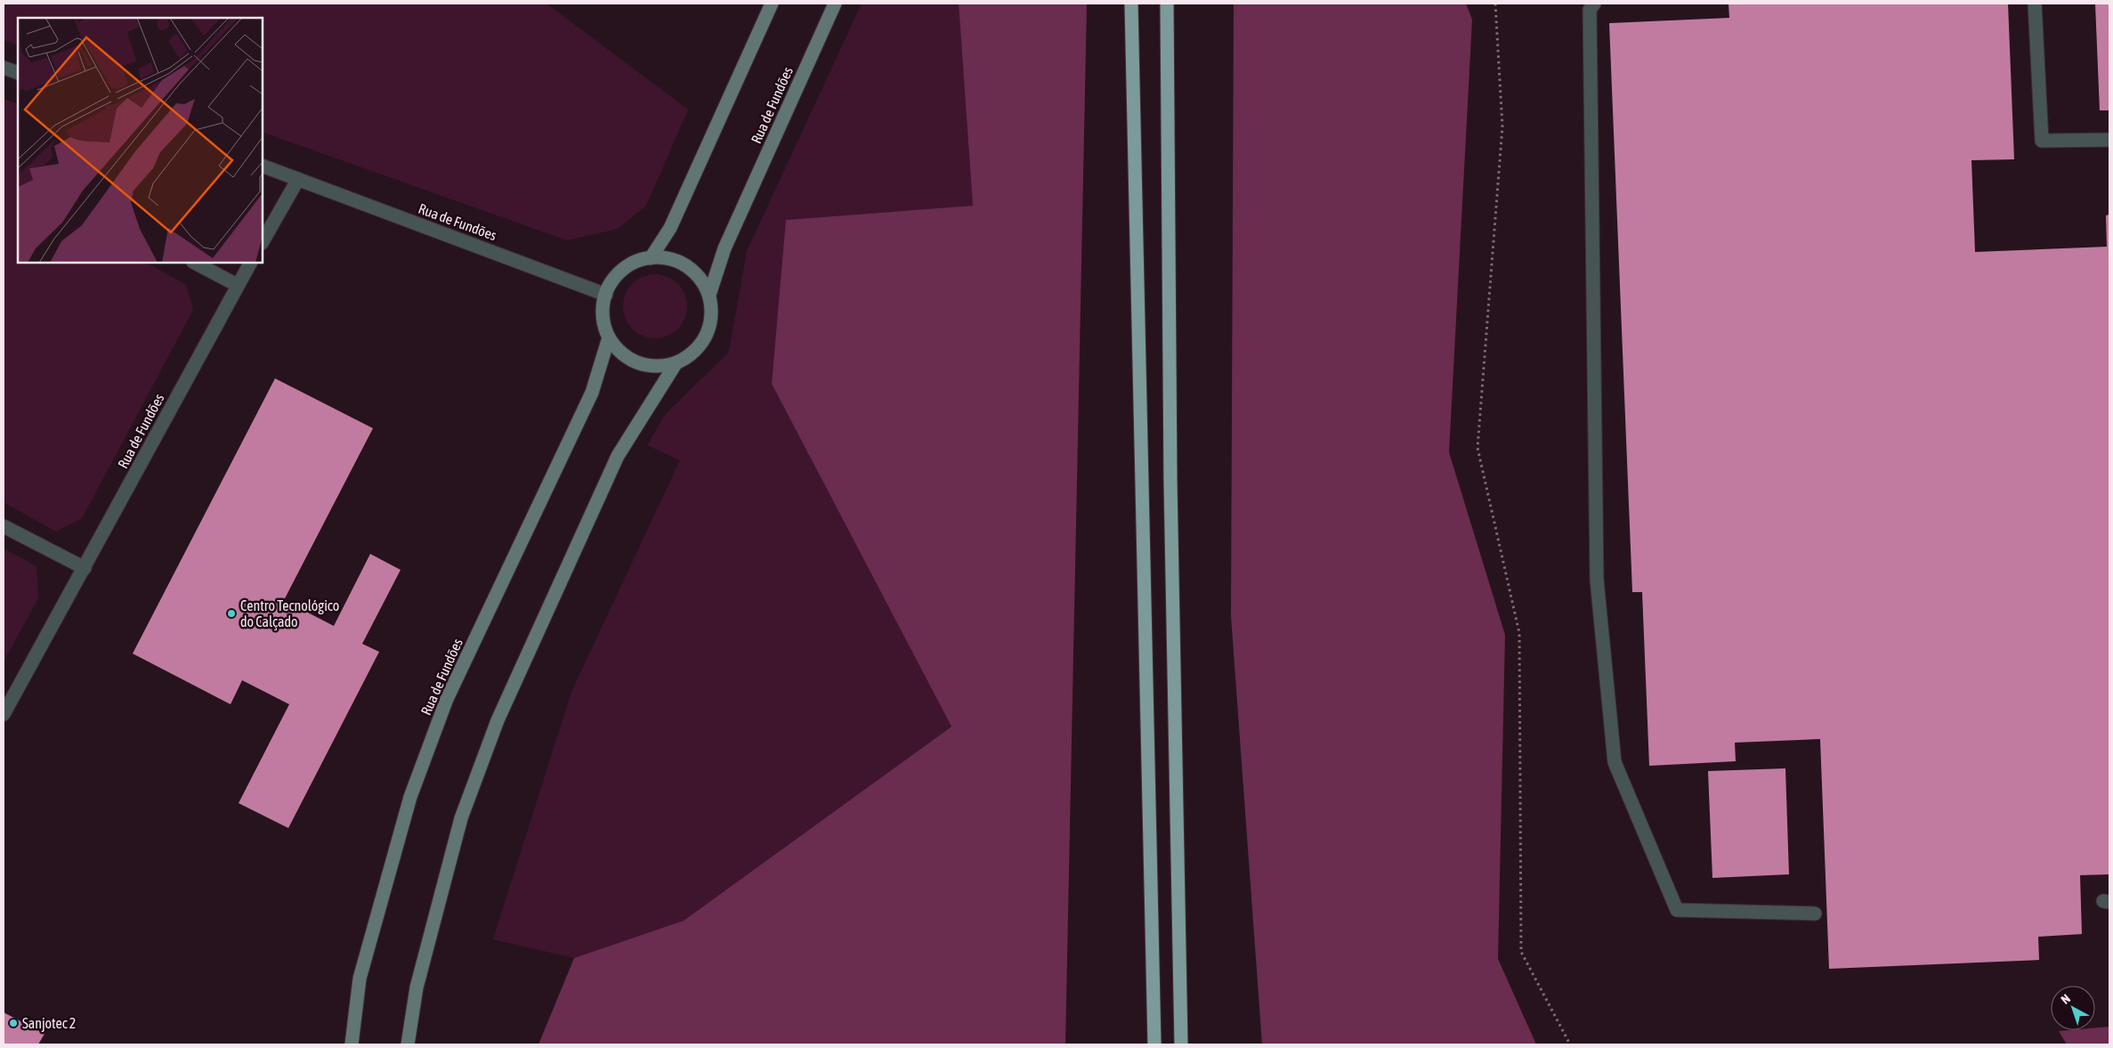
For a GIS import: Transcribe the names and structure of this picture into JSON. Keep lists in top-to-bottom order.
{
  "streets": {
    "main road": ["Rua de Fundões"]
  },
  "places": ["Centro Tecnológico do Calçado", "Sanjotec 2"],
  "north": "top left"
}
